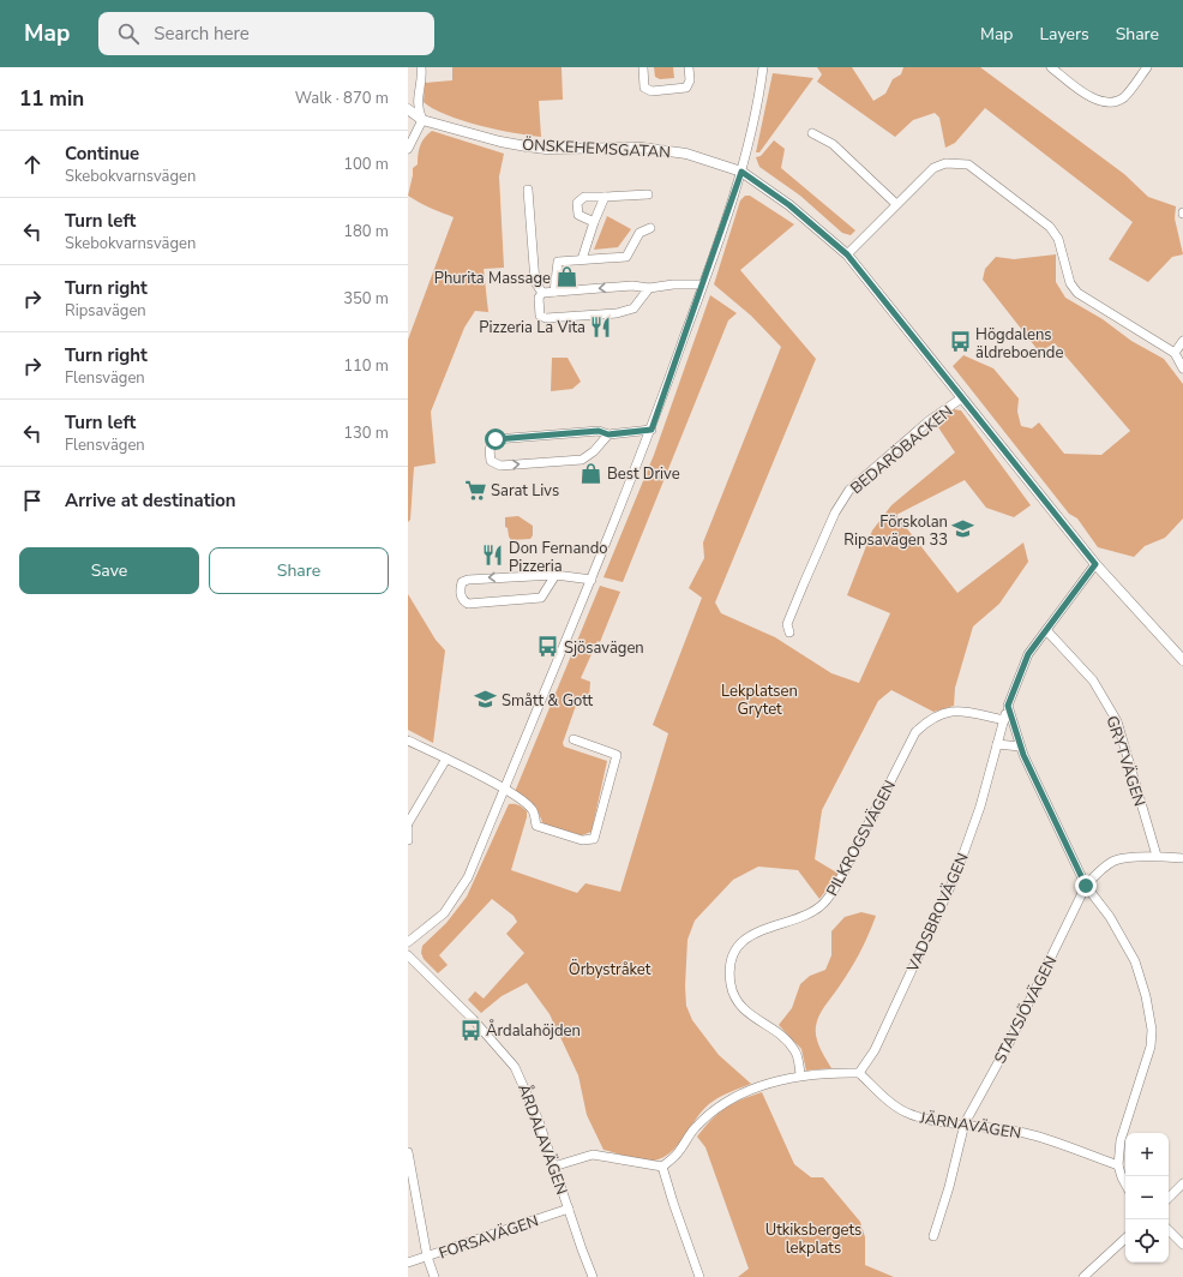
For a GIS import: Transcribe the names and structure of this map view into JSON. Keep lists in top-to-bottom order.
{
  "streets": {
    "street": [
      "ÖNSKEHEMSGATAN",
      "BEDARÖBACKEN",
      "GRYTVÄGEN",
      "PILKROGSVÄGEN",
      "VADSBROVÄGEN",
      "STAVSJÖVÄGEN",
      "JÄRNAVÄGEN",
      "ÅRDALAVÄGEN",
      "FORSAVÄGEN"
    ]
  },
  "crossings": [
    ["ÖNSKEHEMSGATAN", "BEDARÖBACKEN"],
    ["ÖNSKEHEMSGATAN", "VADSBROVÄGEN"],
    ["GRYTVÄGEN", "VADSBROVÄGEN"],
    ["GRYTVÄGEN", "STAVSJÖVÄGEN"],
    ["PILKROGSVÄGEN", "VADSBROVÄGEN"],
    ["VADSBROVÄGEN", "JÄRNAVÄGEN"],
    ["STAVSJÖVÄGEN", "JÄRNAVÄGEN"],
    ["ÅRDALAVÄGEN", "FORSAVÄGEN"]
  ],
  "parks": ["Lekplatsen Grytet", "Örbystråket", "Utkiksbergets lekplats"],
  "places": {
    "shop": ["Phurita Massage", "Best Drive"],
    "restaurant": ["Pizzeria La Vita", "Don Fernando Pizzeria"],
    "bus stop": ["Högdalens äldreboende", "Sjösavägen", "Årdalahöjden"],
    "supermarket": ["Sarat Livs"],
    "school or university": ["Förskolan Ripsavägen 33", "Smått & Gott"]
  },
  "page": {
    "header": "Map",
    "search": "Search here",
    "nav": ["Map", "Layers", "Share"],
    "heading": ["11 min", "Walk · 870 m"],
    "list": [
      ["Continue", "Skebokvarnsvägen", "100 m"],
      ["Turn left", "Skebokvarnsvägen", "180 m"],
      ["Turn right", "Ripsavägen", "350 m"],
      ["Turn right", "Flensvägen", "110 m"],
      ["Turn left", "Flensvägen", "130 m"],
      "Arrive at destination"
    ],
    "buttons": ["Save", "Share"],
    "map_buttons": ["+", "−"]
  }
}
